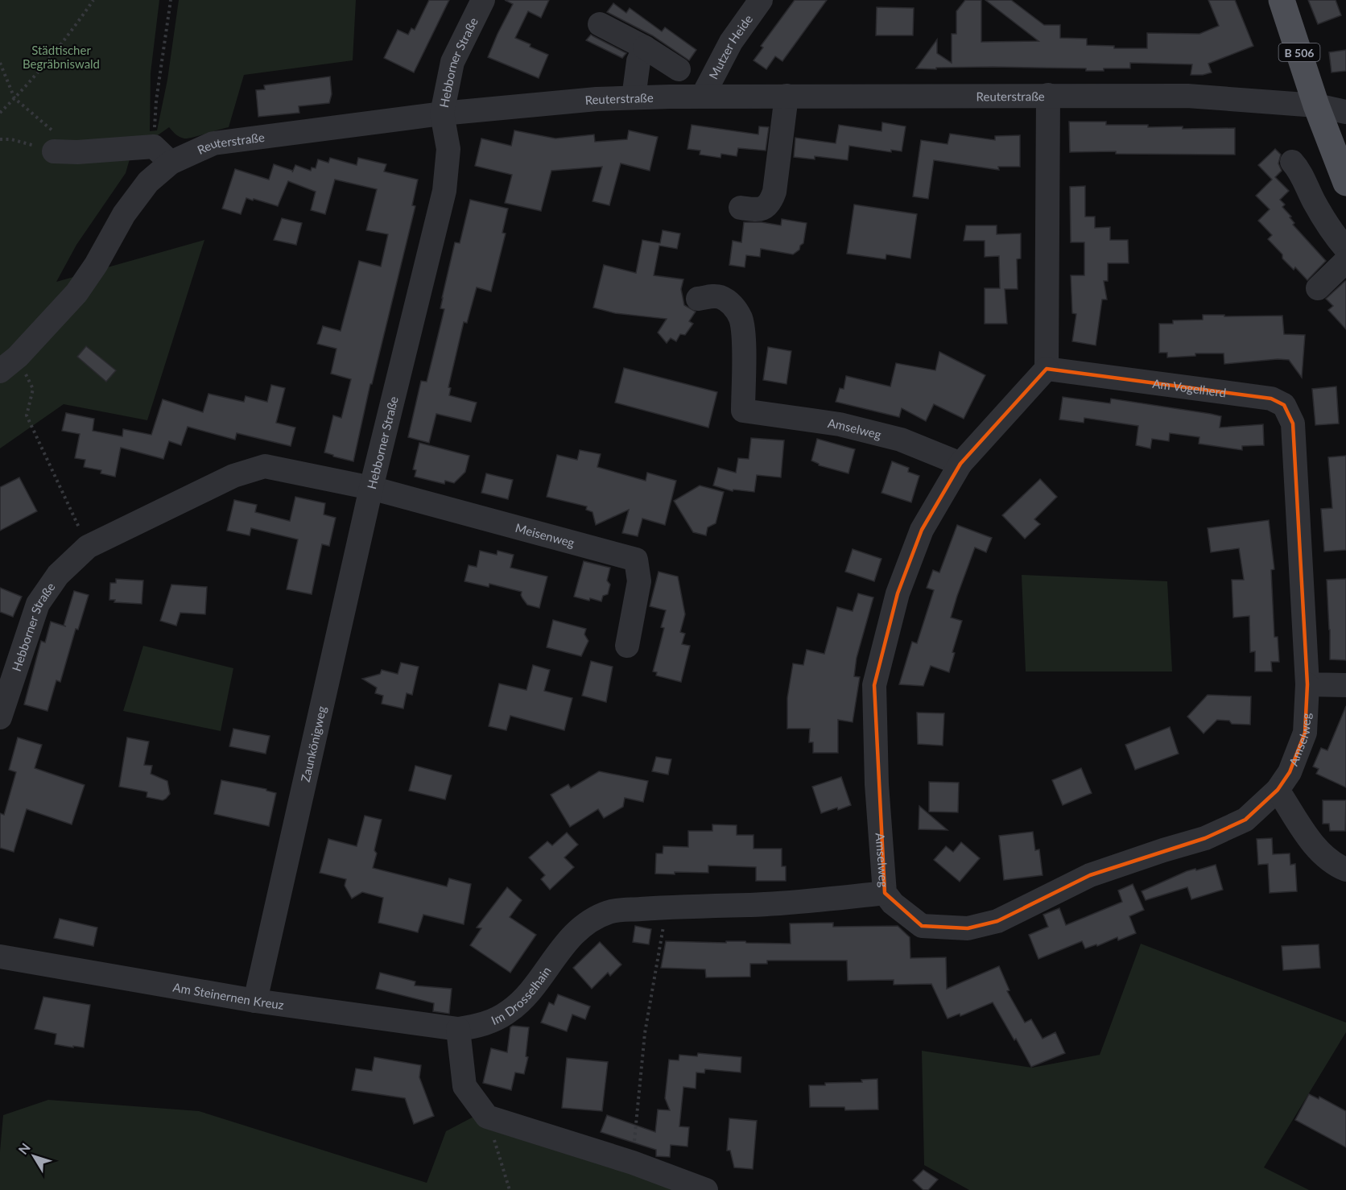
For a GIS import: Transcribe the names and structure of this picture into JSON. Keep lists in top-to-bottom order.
{
  "streets": {
    "main road": ["B 506"],
    "street": [
      "Mutzer Heide",
      "Hebborner Straße",
      "Reuterstraße",
      "Am Vogelherd",
      "Amselweg",
      "Meisenweg",
      "Zaunkönigweg",
      "Im Drosselhain",
      "Am Steinernen Kreuz"
    ]
  },
  "crossings": [
    ["Mutzer Heide", "Reuterstraße"],
    ["B 506", "Reuterstraße"],
    ["Hebborner Straße", "Reuterstraße"],
    ["Hebborner Straße", "Meisenweg"],
    ["Hebborner Straße", "Zaunkönigweg"],
    ["Am Vogelherd", "Amselweg"],
    ["Amselweg", "Im Drosselhain"],
    ["Meisenweg", "Zaunkönigweg"],
    ["Zaunkönigweg", "Am Steinernen Kreuz"],
    ["Im Drosselhain", "Am Steinernen Kreuz"]
  ],
  "parks": ["Städtischer Begräbniswald"],
  "north": "top left"
}
